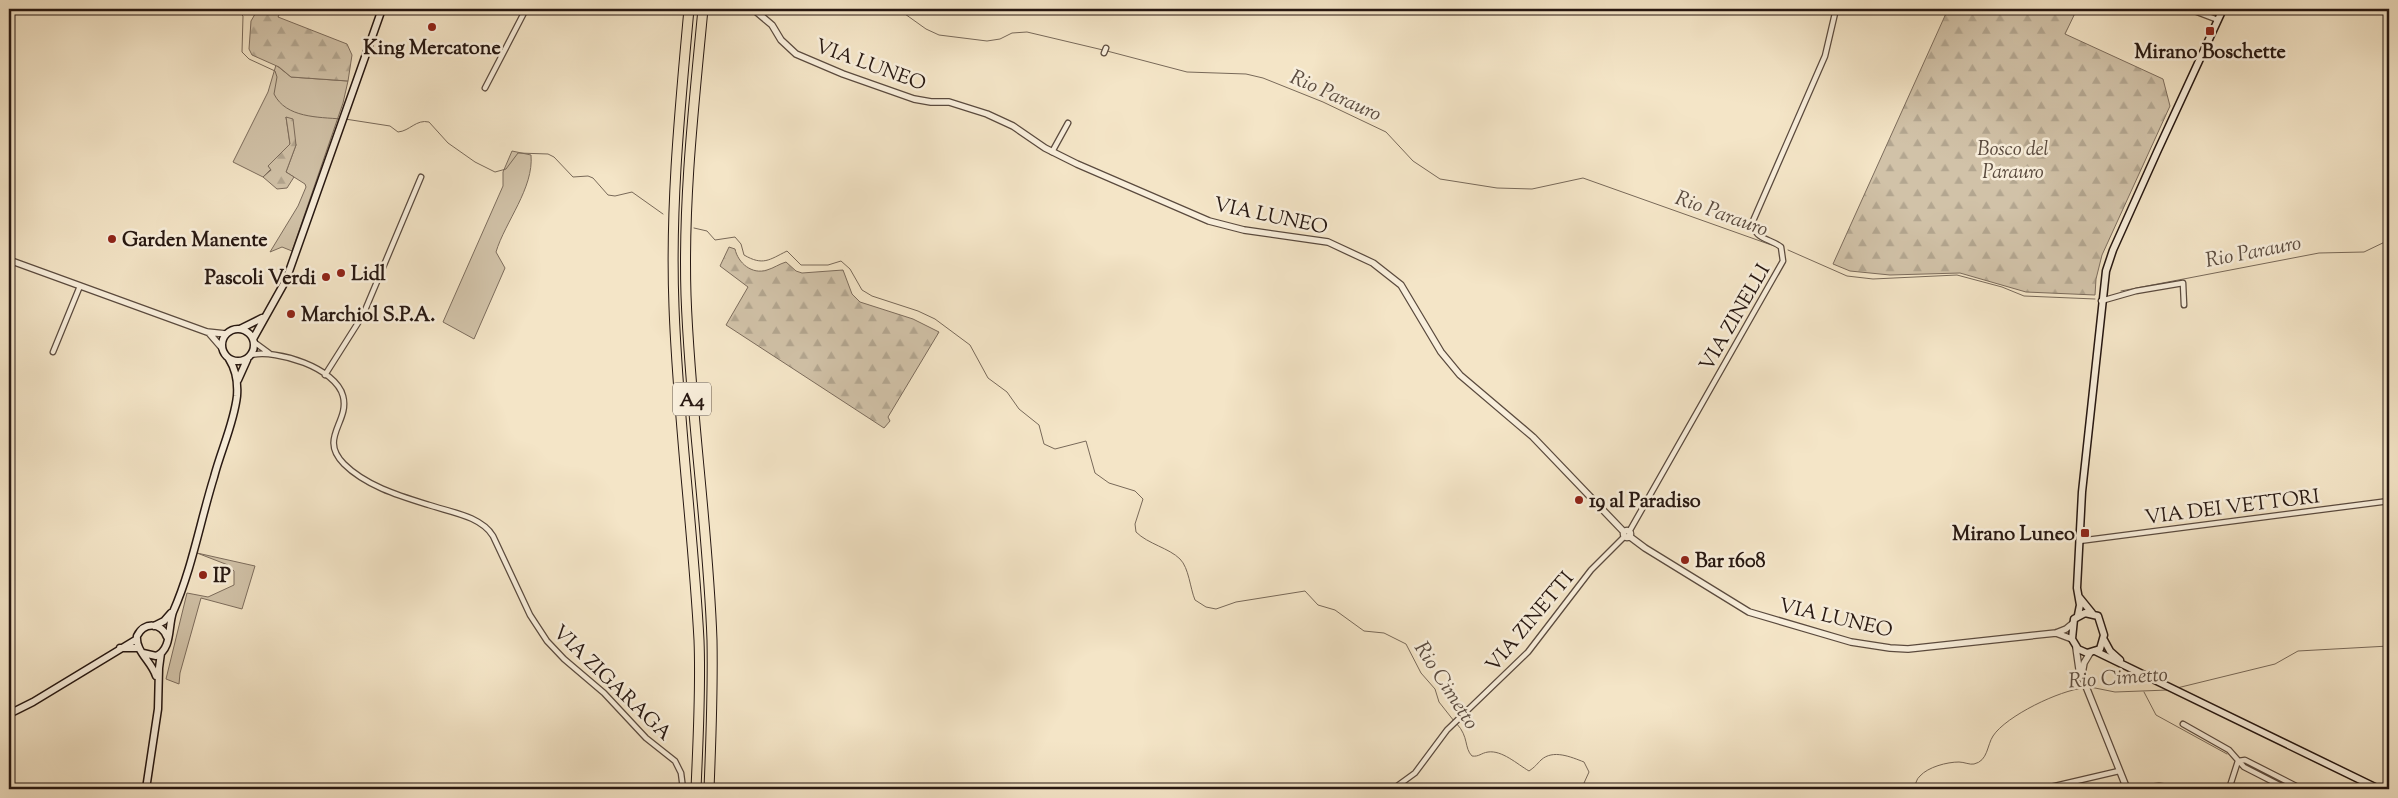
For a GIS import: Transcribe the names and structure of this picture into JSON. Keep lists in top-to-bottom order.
{
  "streets": {
    "highway": ["A4"],
    "street": [
      "VIA LUNEO",
      "VIA ZINELLI",
      "VIA DEI VETTORI",
      "VIA ZINETTI",
      "VIA ZIGARAGA"
    ]
  },
  "crossings": [
    ["VIA LUNEO", "VIA ZINELLI"],
    ["VIA LUNEO", "VIA ZINETTI"],
    ["VIA ZINELLI", "VIA ZINETTI"]
  ],
  "water": ["Rio Parauro", "Rio Cimetto"],
  "parks": ["Bosco del Parauro"],
  "places": {
    "other": [
      "King Mercatone",
      "Garden Manente",
      "Lidl",
      "Pascoli Verdi",
      "Marchiol S.P.A.",
      "19 al Paradiso",
      "Bar 1608",
      "IP"
    ],
    "transit": ["Mirano Boschette", "Mirano Luneo"]
  }
}
